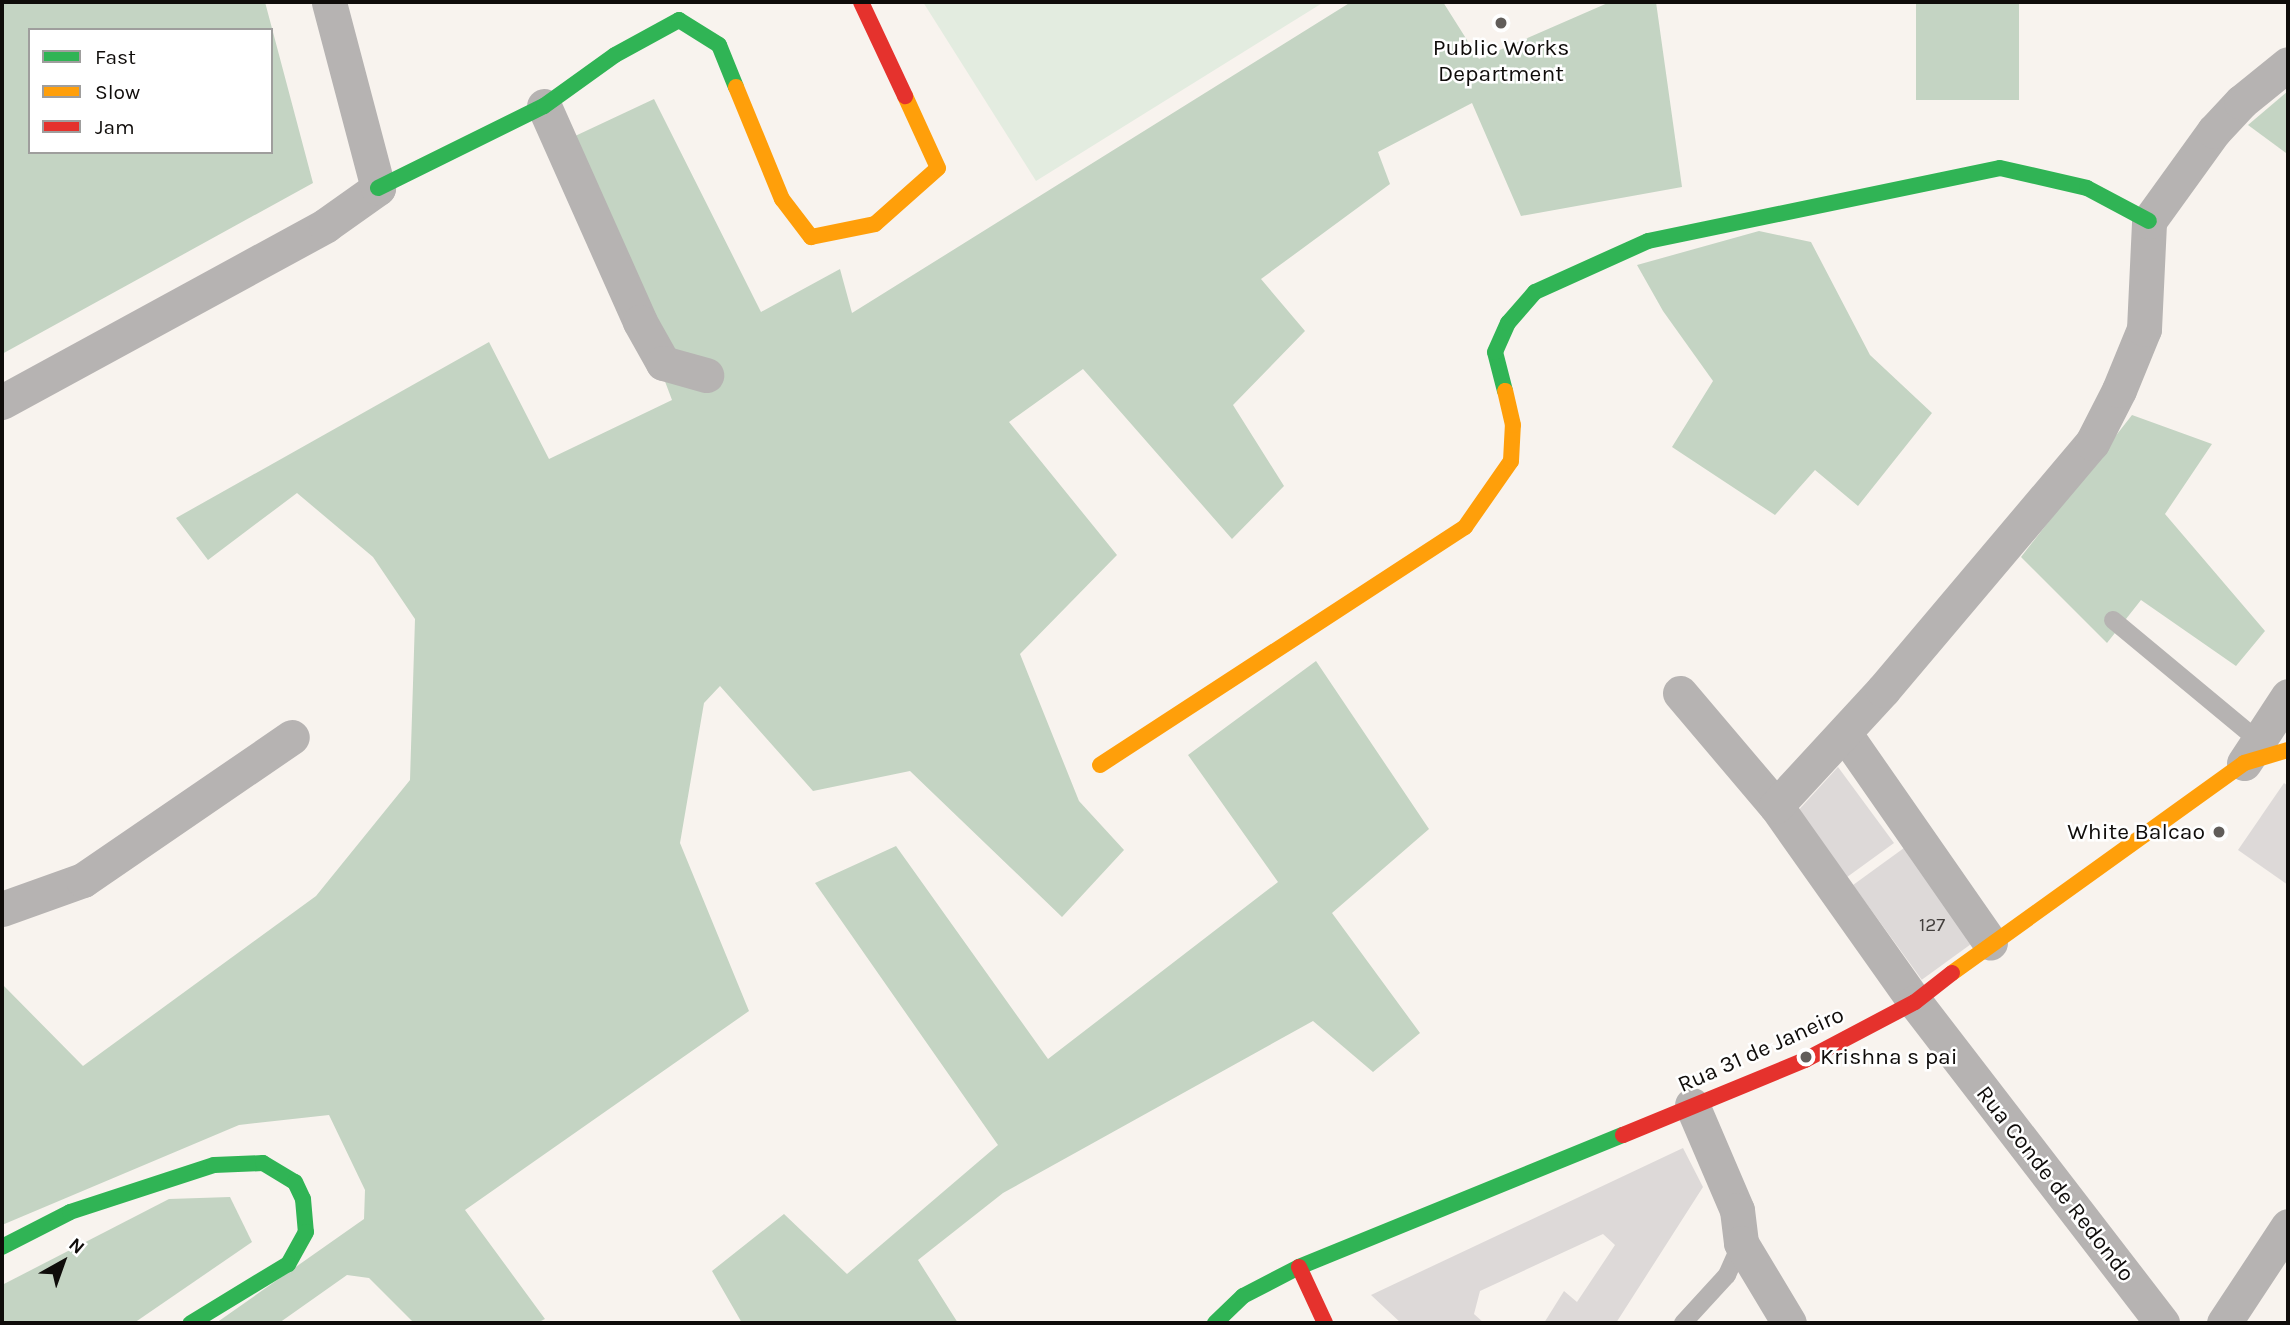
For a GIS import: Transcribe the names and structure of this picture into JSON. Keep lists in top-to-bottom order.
{
  "streets": {
    "street": ["Rua 31 de Janeiro", "Rua Conde de Redondo"]
  },
  "crossings": [
    ["Rua 31 de Janeiro", "Rua Conde de Redondo"]
  ],
  "places": ["Public Works Department", "White Balcao", "Krishna s pai"],
  "house_numbers": ["127"],
  "legend": ["Fast", "Slow", "Jam"],
  "north": "top right"
}
